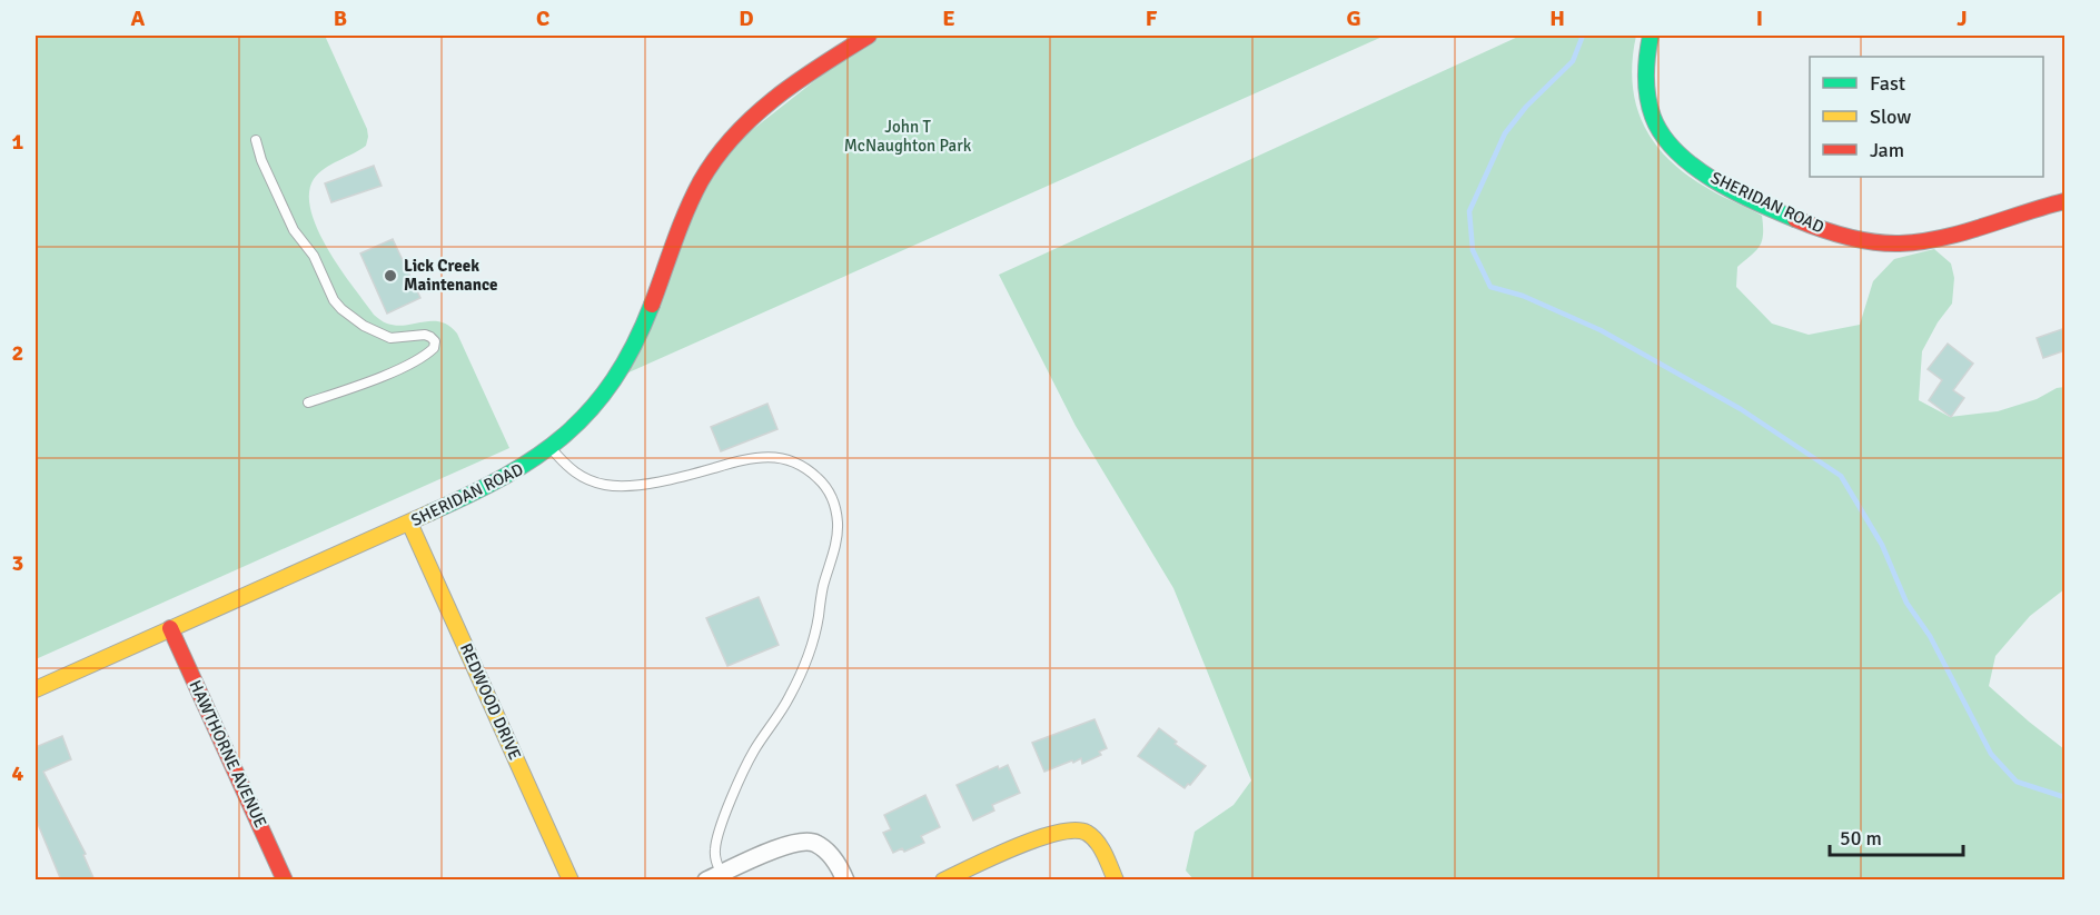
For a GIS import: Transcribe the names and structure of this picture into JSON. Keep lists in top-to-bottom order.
{
  "streets": {
    "street": ["SHERIDAN ROAD", "REDWOOD DRIVE", "HAWTHORNE AVENUE"]
  },
  "crossings": [
    ["SHERIDAN ROAD", "REDWOOD DRIVE"],
    ["SHERIDAN ROAD", "HAWTHORNE AVENUE"]
  ],
  "parks": ["John T McNaughton Park"],
  "places": ["Lick Creek Maintenance"],
  "legend": ["Fast", "Slow", "Jam"],
  "scale_bar": "50 m",
  "grid": {
    "columns": [
      "A",
      "B",
      "C",
      "D",
      "E",
      "F",
      "G",
      "H",
      "I",
      "J"
    ],
    "rows": [
      "1",
      "2",
      "3",
      "4"
    ]
  }
}
